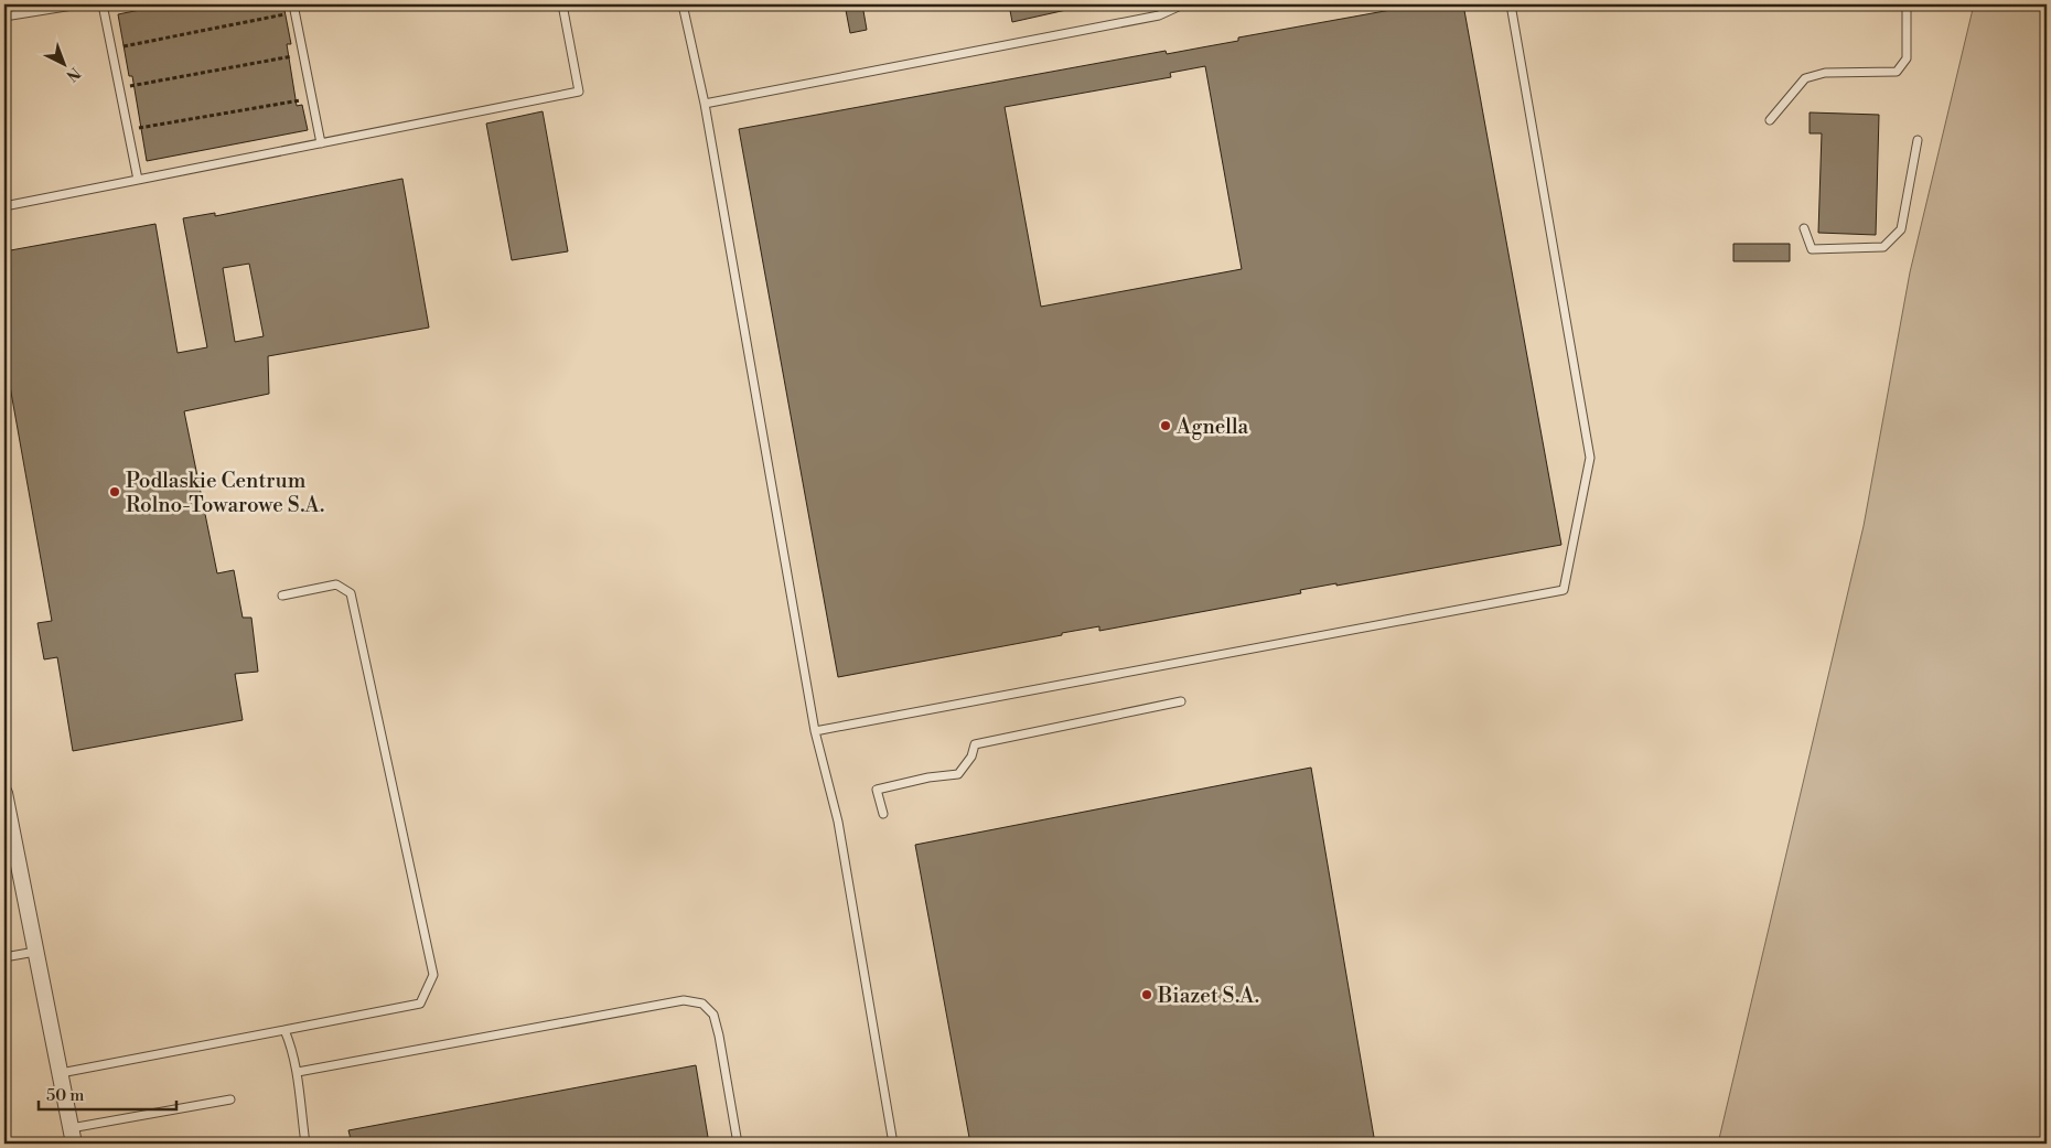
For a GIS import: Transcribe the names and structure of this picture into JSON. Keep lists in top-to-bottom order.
{
  "places": ["Agnella", "Podlaskie Centrum Rolno-Towarowe S.A.", "Biazet S.A."],
  "scale_bar": "50 m",
  "north": "bottom right"
}
